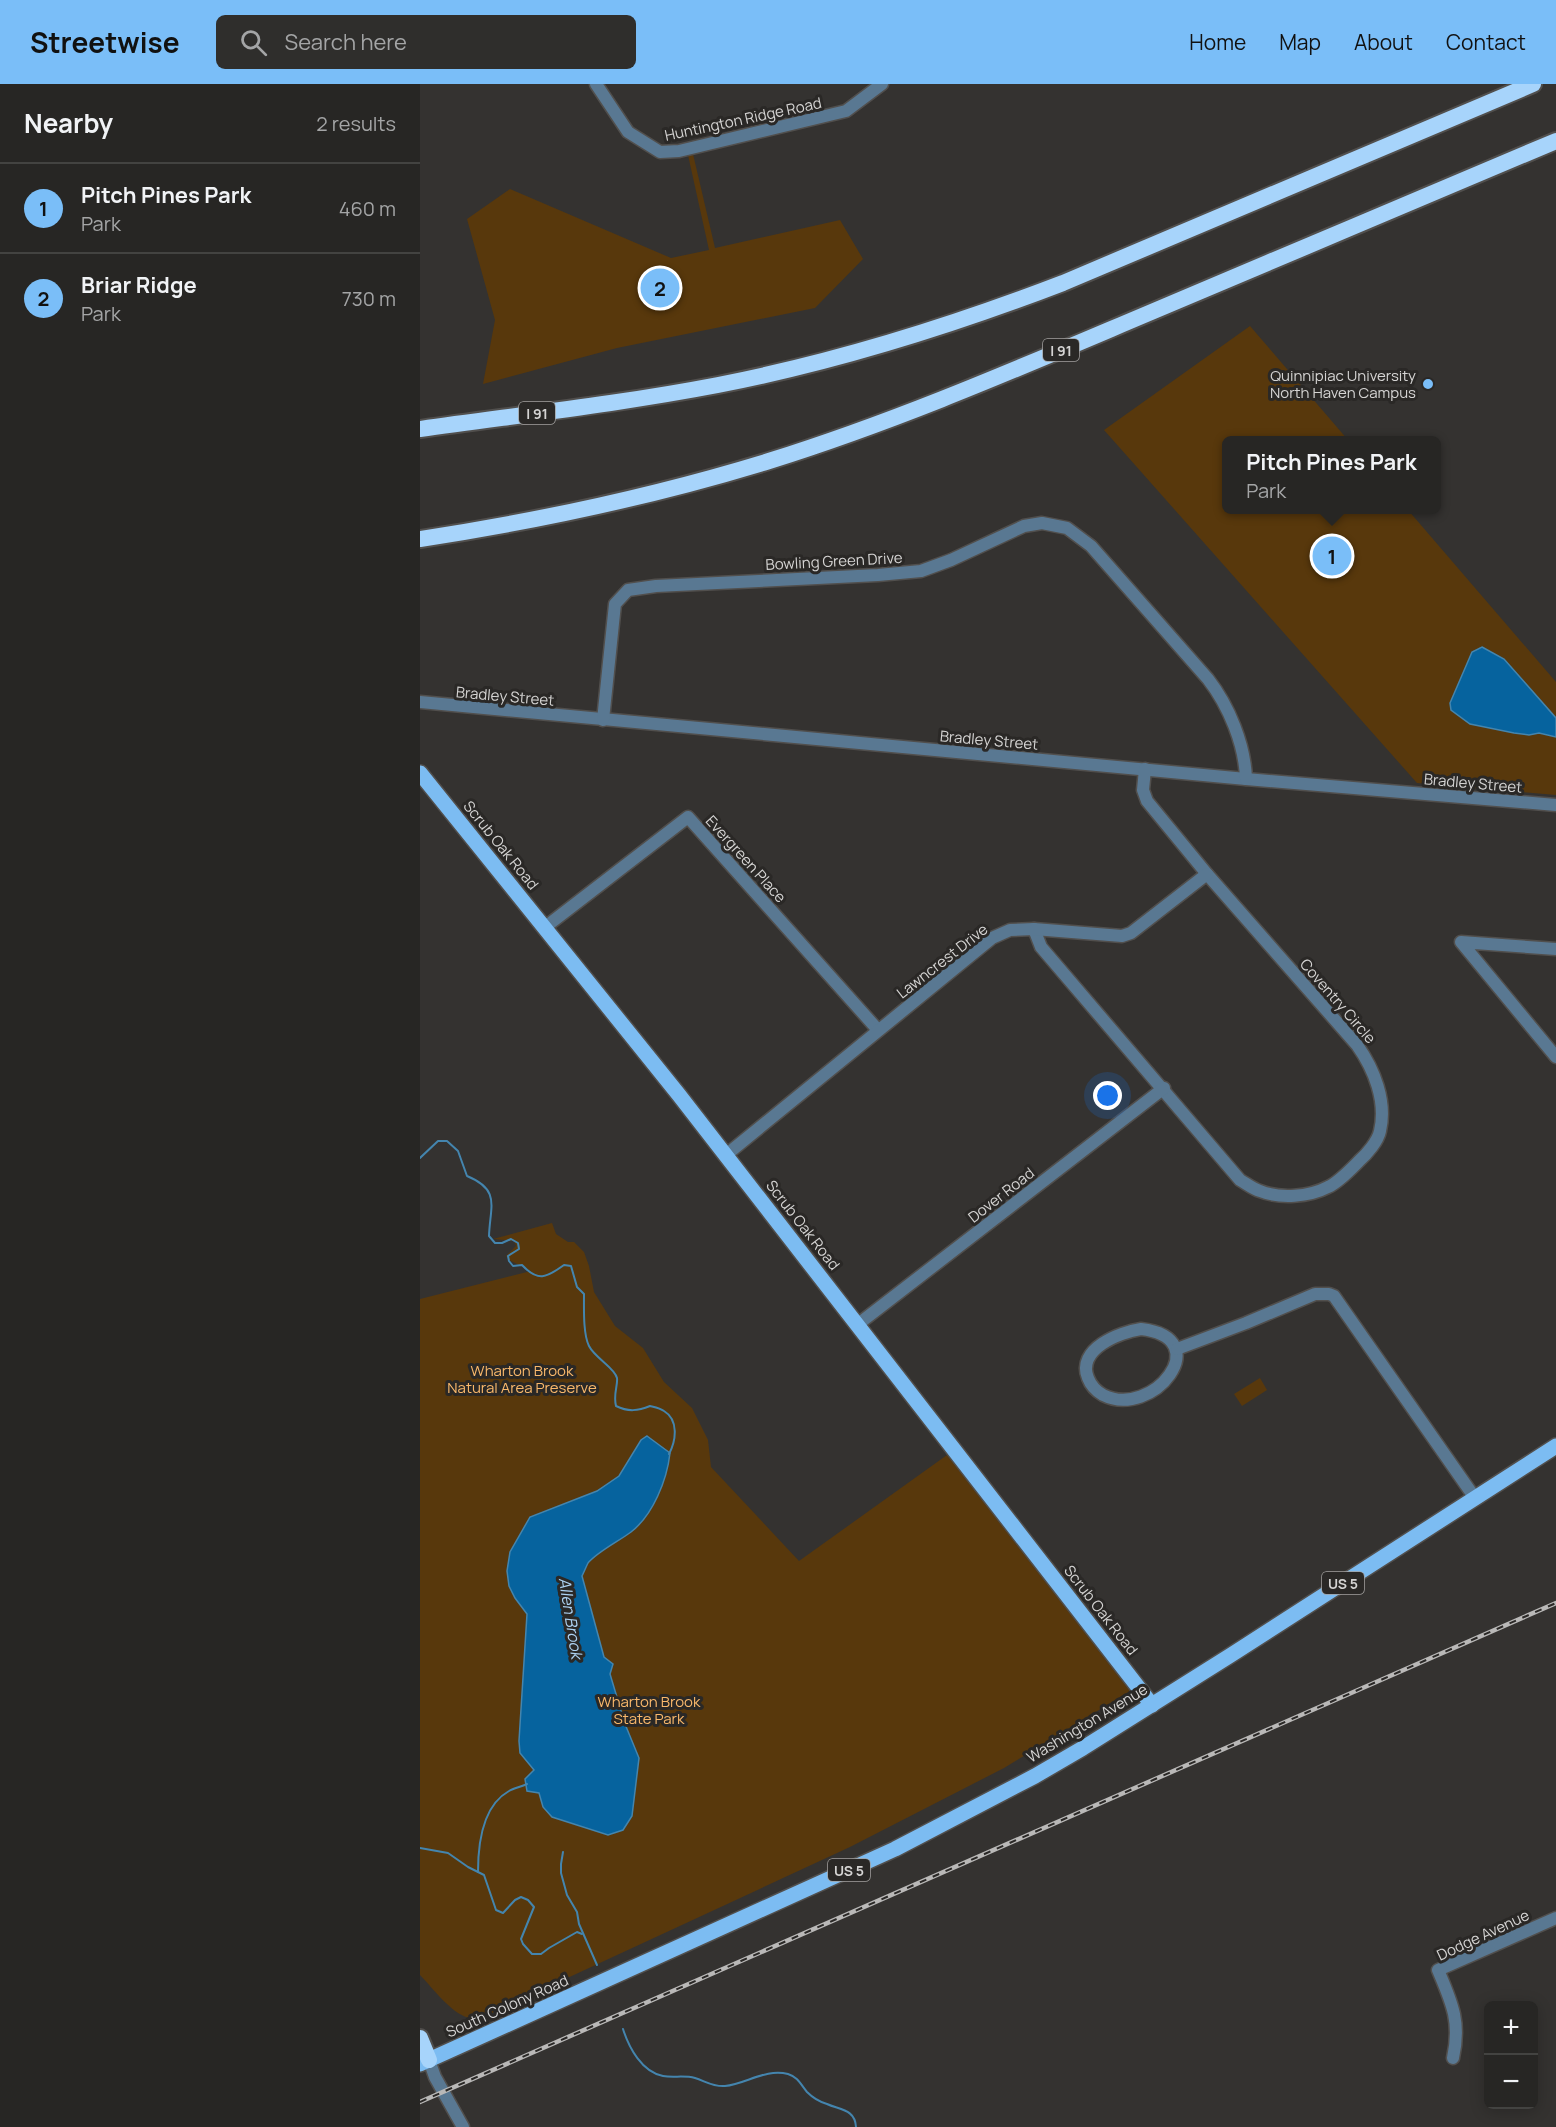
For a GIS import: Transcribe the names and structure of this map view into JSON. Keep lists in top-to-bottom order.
{
  "streets": {
    "highway": ["I 91"],
    "main road": [
      "Scrub Oak Road",
      "US 5",
      "Washington Avenue",
      "South Colony Road"
    ],
    "street": [
      "Huntington Ridge Road",
      "Bowling Green Drive",
      "Bradley Street",
      "Evergreen Place",
      "Lawncrest Drive",
      "Coventry Circle",
      "Dover Road",
      "Dodge Avenue"
    ]
  },
  "crossings": [
    ["Bowling Green Drive", "Bradley Street"],
    ["Bradley Street", "Coventry Circle"],
    ["Scrub Oak Road", "Evergreen Place"],
    ["Scrub Oak Road", "Lawncrest Drive"],
    ["Scrub Oak Road", "Dover Road"],
    ["Scrub Oak Road", "Washington Avenue"],
    ["Evergreen Place", "Lawncrest Drive"],
    ["Lawncrest Drive", "Coventry Circle"],
    ["Coventry Circle", "Dover Road"],
    ["Washington Avenue", "South Colony Road"]
  ],
  "water": ["Allen Brook"],
  "parks": ["Wharton Brook Natural Area Preserve", "Wharton Brook State Park"],
  "places": ["Quinnipiac University North Haven Campus"],
  "page": {
    "header": "Streetwise",
    "search": "Search here",
    "nav": [
      "Home",
      "Map",
      "About",
      "Contact"
    ],
    "heading": ["Nearby", "2 results"],
    "list": [
      {
        "mark": "1",
        "name": "Pitch Pines Park",
        "note": "Park",
        "value": "460 m"
      },
      {
        "mark": "2",
        "name": "Briar Ridge",
        "note": "Park",
        "value": "730 m"
      }
    ],
    "pins": ["2", "1"],
    "popup": ["Pitch Pines Park", "Park"],
    "map_buttons": ["+", "−"]
  }
}
